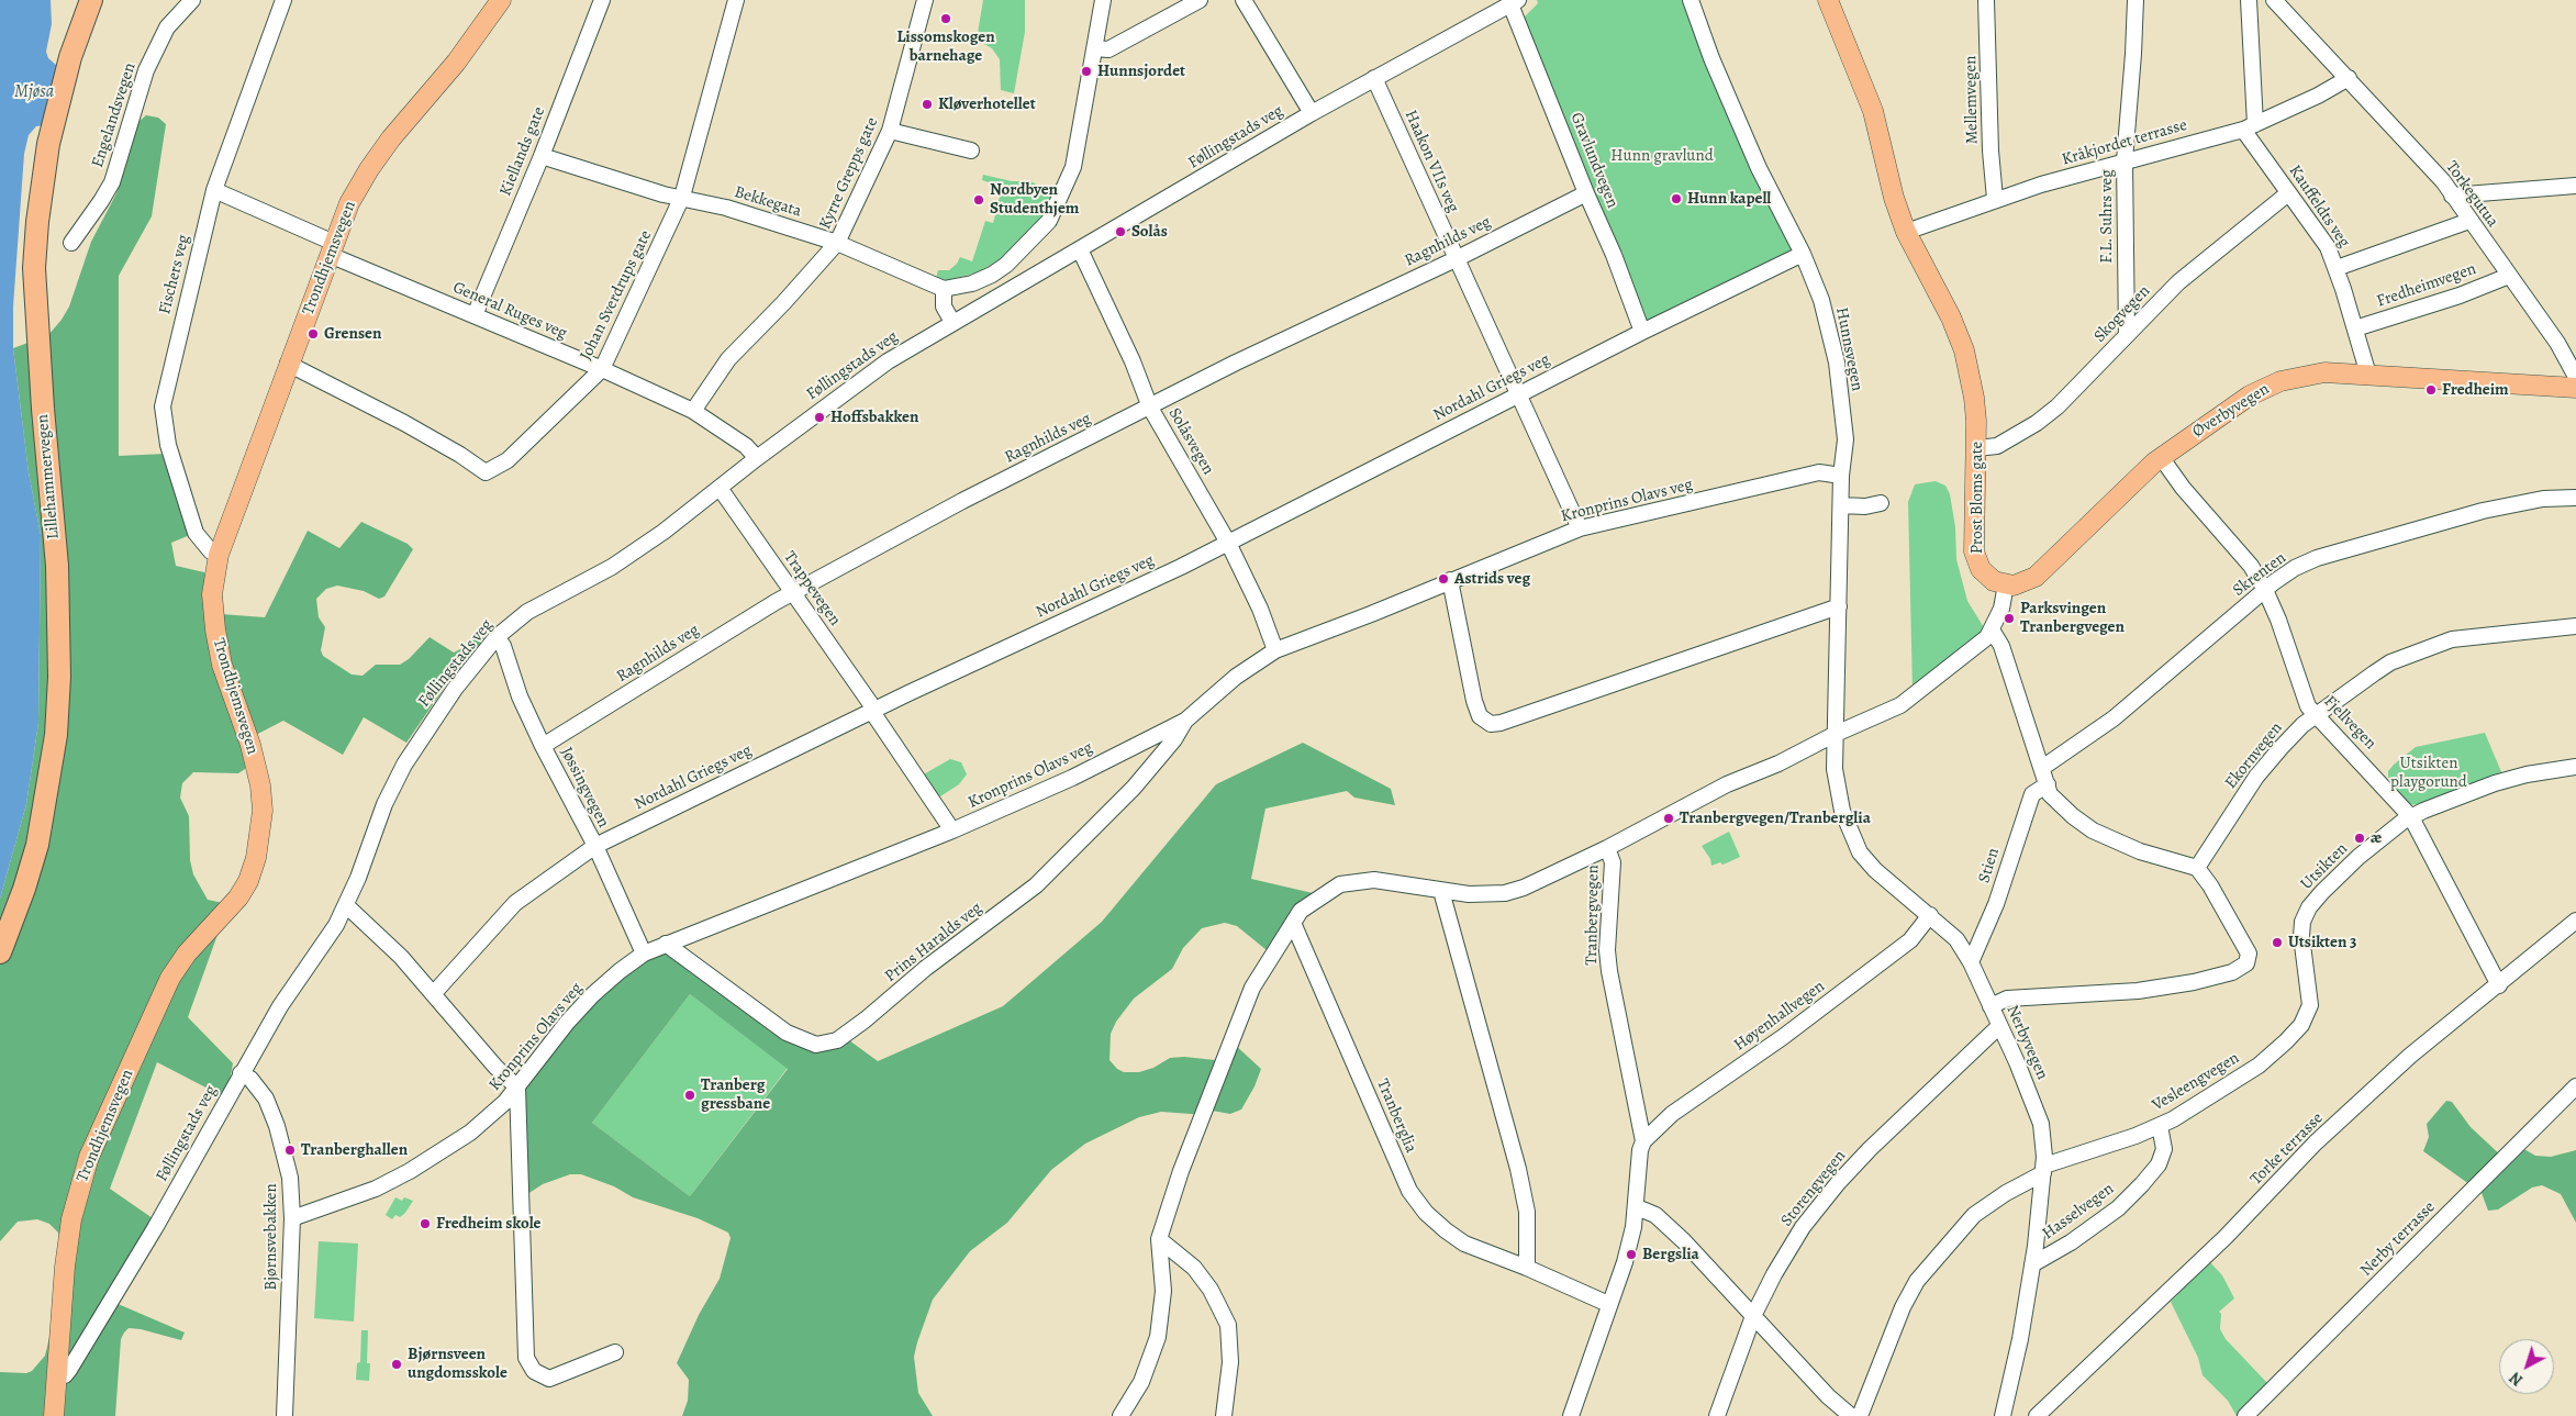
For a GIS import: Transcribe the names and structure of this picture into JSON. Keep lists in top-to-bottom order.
{
  "streets": {
    "highway": ["Lillehammervegen"],
    "main road": ["Trondhjemsvegen", "Øverbyvegen", "Prost Bloms gate"],
    "street": [
      "Mellemvegen",
      "Engelandsvegen",
      "Føllingstads veg",
      "Kråkjordet terrasse",
      "Kiellands gate",
      "Gravlundvegen",
      "Haakon VIIs veg",
      "Kyrre Grepps gate",
      "Torkegutua",
      "Bekkegata",
      "Kauffeldts veg",
      "F.L. Suhrs veg",
      "Ragnhilds veg",
      "Fischers veg",
      "Fredheimvegen",
      "Johan Sverdrups gate",
      "General Ruges veg",
      "Skogvegen",
      "Hunnsvegen",
      "Nordahl Griegs veg",
      "Solåsvegen",
      "Kronprins Olavs veg",
      "Skrenten",
      "Trappevegen",
      "Fjellvegen",
      "Ekornvegen",
      "Jøssingvegen",
      "Stien",
      "Utsikten",
      "Tranbergvegen",
      "Prins Haralds veg",
      "Høyenhallvegen",
      "Nerbyvegen",
      "Vesleengvegen",
      "Tranberglia",
      "Torke terrasse",
      "Storengvegen",
      "Hasselvegen",
      "Bjørnsvebakken",
      "Nerby terrasse"
    ]
  },
  "crossings": [
    ["Mellemvegen", "Kråkjordet terrasse"],
    ["Føllingstads veg", "Gravlundvegen"],
    ["Føllingstads veg", "Haakon VIIs veg"],
    ["Føllingstads veg", "Trondhjemsvegen"],
    ["Føllingstads veg", "General Ruges veg"],
    ["Føllingstads veg", "Solåsvegen"],
    ["Føllingstads veg", "Trappevegen"],
    ["Føllingstads veg", "Jøssingvegen"],
    ["Føllingstads veg", "Bjørnsvebakken"],
    ["Kråkjordet terrasse", "Torkegutua"],
    ["Kråkjordet terrasse", "Kauffeldts veg"],
    ["Kråkjordet terrasse", "F.L. Suhrs veg"],
    ["Kråkjordet terrasse", "Prost Bloms gate"],
    ["Kiellands gate", "Bekkegata"],
    ["Kiellands gate", "General Ruges veg"],
    ["Gravlundvegen", "Ragnhilds veg"],
    ["Gravlundvegen", "Nordahl Griegs veg"],
    ["Haakon VIIs veg", "Ragnhilds veg"],
    ["Haakon VIIs veg", "Nordahl Griegs veg"],
    ["Haakon VIIs veg", "Kronprins Olavs veg"],
    ["Kyrre Grepps gate", "Bekkegata"],
    ["Kyrre Grepps gate", "General Ruges veg"],
    ["Torkegutua", "Fredheimvegen"],
    ["Bekkegata", "Johan Sverdrups gate"],
    ["Kauffeldts veg", "Fredheimvegen"],
    ["Kauffeldts veg", "Skogvegen"],
    ["Kauffeldts veg", "Øverbyvegen"],
    ["F.L. Suhrs veg", "Skogvegen"],
    ["Ragnhilds veg", "Solåsvegen"],
    ["Ragnhilds veg", "Trappevegen"],
    ["Ragnhilds veg", "Jøssingvegen"],
    ["Trondhjemsvegen", "Fischers veg"],
    ["Trondhjemsvegen", "Johan Sverdrups gate"],
    ["Trondhjemsvegen", "General Ruges veg"],
    ["Fischers veg", "General Ruges veg"],
    ["Johan Sverdrups gate", "General Ruges veg"],
    ["Skogvegen", "Prost Bloms gate"],
    ["Hunnsvegen", "Nordahl Griegs veg"],
    ["Hunnsvegen", "Kronprins Olavs veg"],
    ["Hunnsvegen", "Tranbergvegen"],
    ["Hunnsvegen", "Nerbyvegen"],
    ["Nordahl Griegs veg", "Solåsvegen"],
    ["Nordahl Griegs veg", "Trappevegen"],
    ["Nordahl Griegs veg", "Jøssingvegen"],
    ["Øverbyvegen", "Prost Bloms gate"],
    ["Øverbyvegen", "Fjellvegen"],
    ["Solåsvegen", "Kronprins Olavs veg"],
    ["Kronprins Olavs veg", "Trappevegen"],
    ["Kronprins Olavs veg", "Jøssingvegen"],
    ["Kronprins Olavs veg", "Prins Haralds veg"],
    ["Kronprins Olavs veg", "Bjørnsvebakken"],
    ["Skrenten", "Fjellvegen"],
    ["Fjellvegen", "Ekornvegen"],
    ["Fjellvegen", "Utsikten"],
    ["Fjellvegen", "Torke terrasse"],
    ["Stien", "Nerbyvegen"],
    ["Utsikten", "Vesleengvegen"],
    ["Tranbergvegen", "Høyenhallvegen"],
    ["Tranbergvegen", "Nerbyvegen"],
    ["Tranbergvegen", "Tranberglia"],
    ["Høyenhallvegen", "Nerbyvegen"],
    ["Nerbyvegen", "Vesleengvegen"],
    ["Nerbyvegen", "Storengvegen"],
    ["Nerbyvegen", "Hasselvegen"],
    ["Vesleengvegen", "Hasselvegen"]
  ],
  "water": ["Mjøsa"],
  "parks": ["Hunn gravlund", "Utsikten playgorund"],
  "places": [
    "Lissomskogen barnehage",
    "Hunnsjordet",
    "Kløverhotellet",
    "Hunn kapell",
    "Nordbyen Studenthjem",
    "Solås",
    "Grensen",
    "Fredheim",
    "Hoffsbakken",
    "Astrids veg",
    "Parksvingen Tranbergvegen",
    "Tranbergvegen/Tranberglia",
    "æ",
    "Utsikten 3",
    "Tranberg gressbane",
    "Tranberghallen",
    "Fredheim skole",
    "Bergslia",
    "Bjørnsveen ungdomsskole"
  ],
  "north": "bottom left"
}
